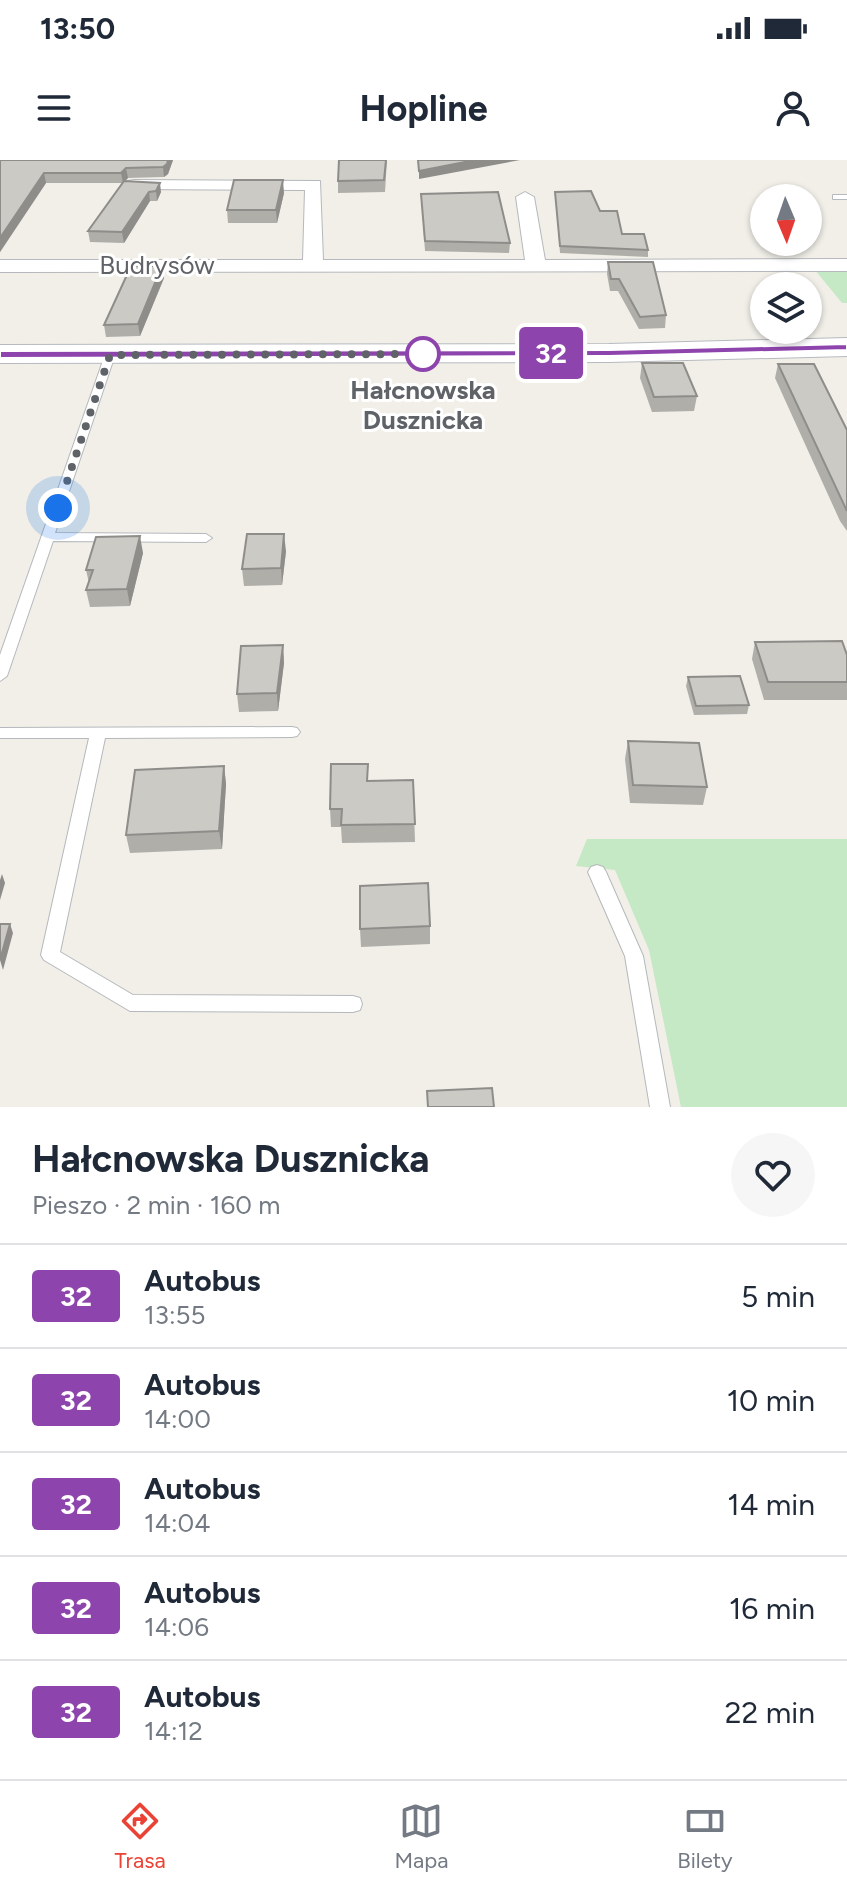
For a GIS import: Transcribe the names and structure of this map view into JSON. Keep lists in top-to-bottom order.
{
  "streets": {
    "street": ["Budrysów"]
  },
  "places": ["Hałcnowska Dusznicka"],
  "lines": ["bus line 32"],
  "north": "bottom",
  "page": {
    "status": "13:50",
    "header": "Hopline",
    "on_map": "32",
    "heading": ["Hałcnowska Dusznicka", "Pieszo · 2 min · 160 m"],
    "list": [
      {
        "mark": "32",
        "name": "Autobus",
        "note": "13:55",
        "value": "5 min"
      },
      {
        "mark": "32",
        "name": "Autobus",
        "note": "14:00",
        "value": "10 min"
      },
      {
        "mark": "32",
        "name": "Autobus",
        "note": "14:04",
        "value": "14 min"
      },
      {
        "mark": "32",
        "name": "Autobus",
        "note": "14:06",
        "value": "16 min"
      },
      {
        "mark": "32",
        "name": "Autobus",
        "note": "14:12",
        "value": "22 min"
      }
    ],
    "tabs": ["Trasa", "Mapa", "Bilety"]
  }
}
